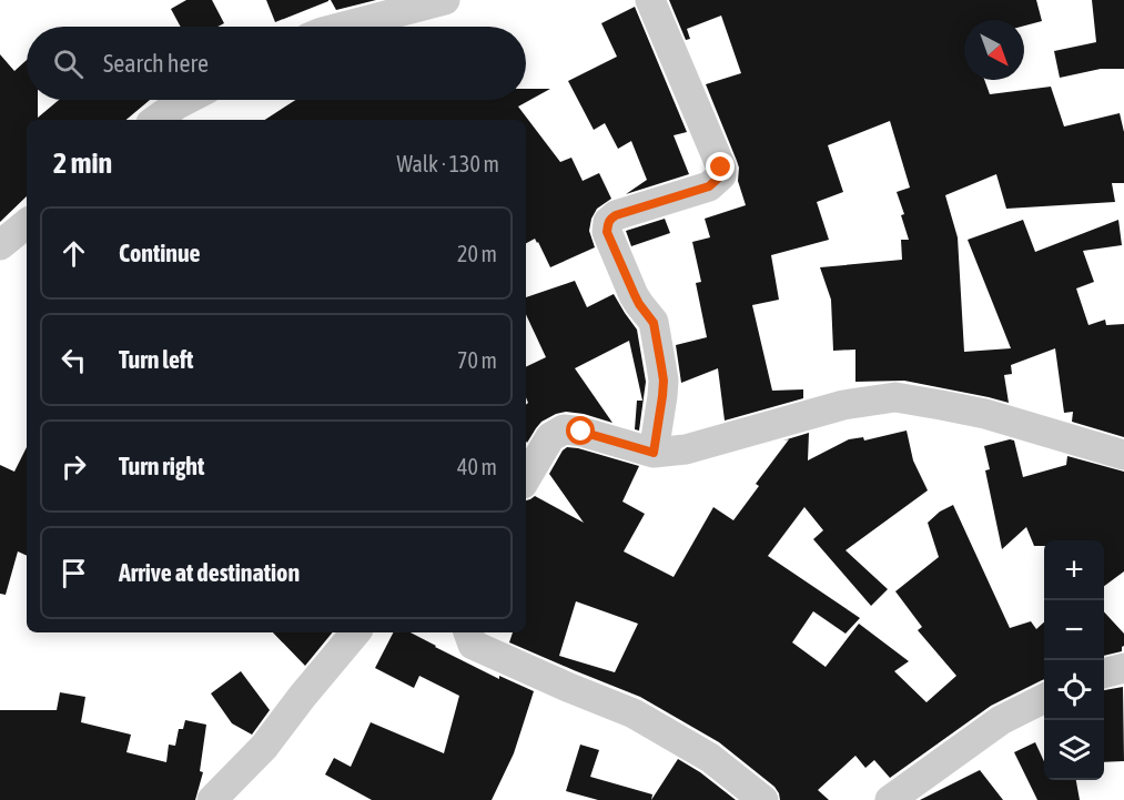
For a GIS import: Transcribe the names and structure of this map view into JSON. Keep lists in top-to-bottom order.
{
  "north": "bottom right",
  "page": {
    "search": "Search here",
    "heading": ["2 min", "Walk · 130 m"],
    "list": [
      ["Continue", "20 m"],
      ["Turn left", "70 m"],
      ["Turn right", "40 m"],
      "Arrive at destination"
    ],
    "map_buttons": ["+", "−"]
  }
}
